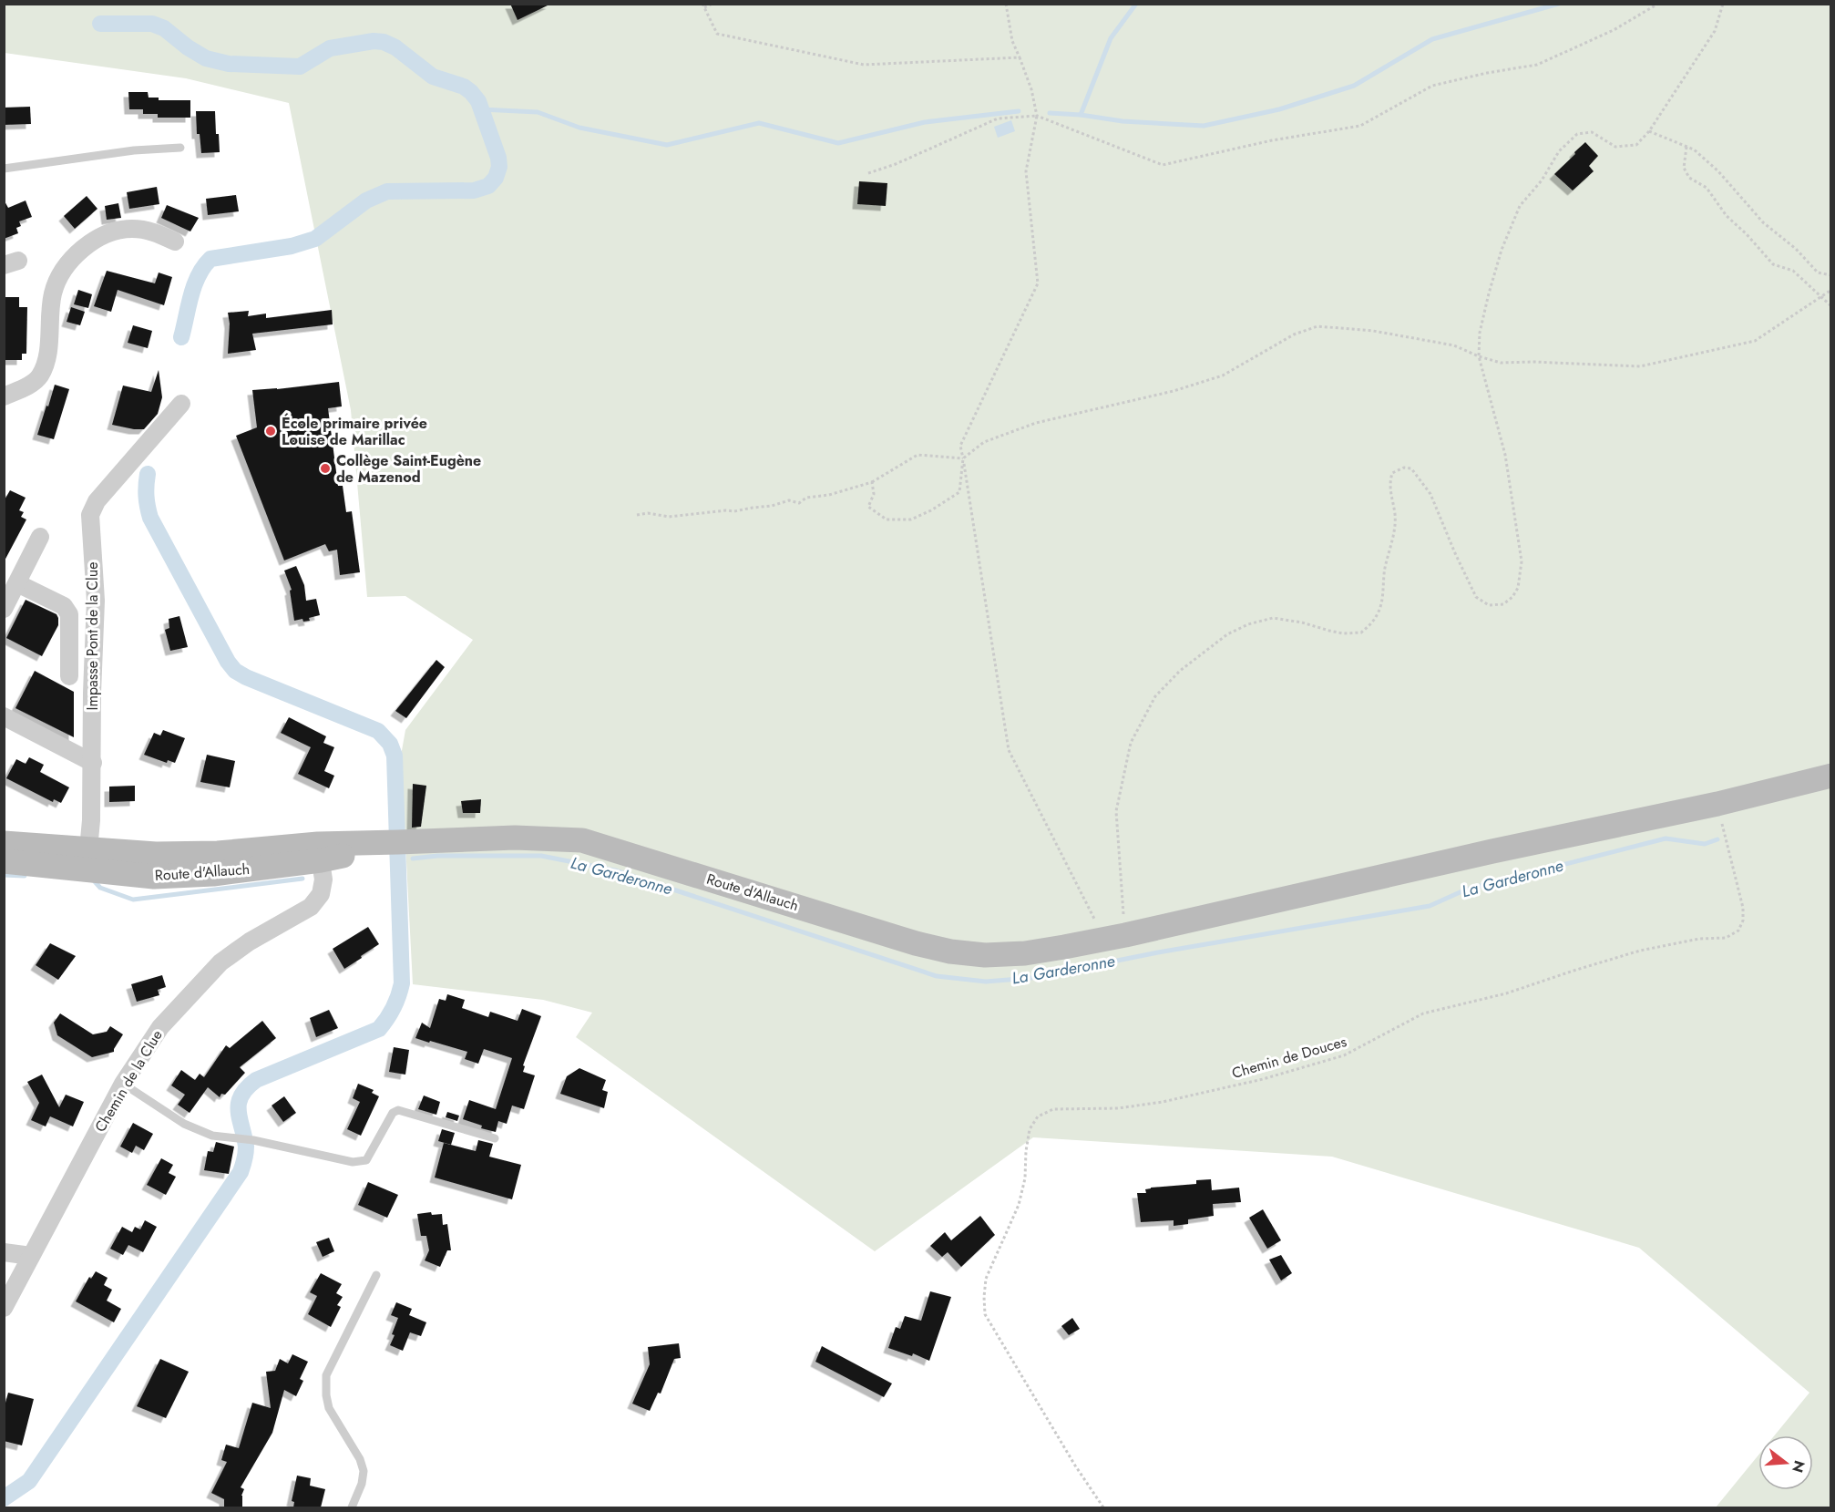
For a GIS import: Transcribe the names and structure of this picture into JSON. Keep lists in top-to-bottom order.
{
  "streets": {
    "main road": ["Route d'Allauch"],
    "street": ["Impasse Pont de la Clue", "Chemin de la Clue"],
    "path": ["Chemin de Douces"]
  },
  "crossings": [
    ["Impasse Pont de la Clue", "Route d'Allauch"],
    ["Route d'Allauch", "Chemin de Douces"],
    ["Route d'Allauch", "Chemin de la Clue"]
  ],
  "water": ["La Garderonne"],
  "places": ["École primaire privée Louise de Marillac", "Collège Saint-Eugène de Mazenod"],
  "north": "right"
}
